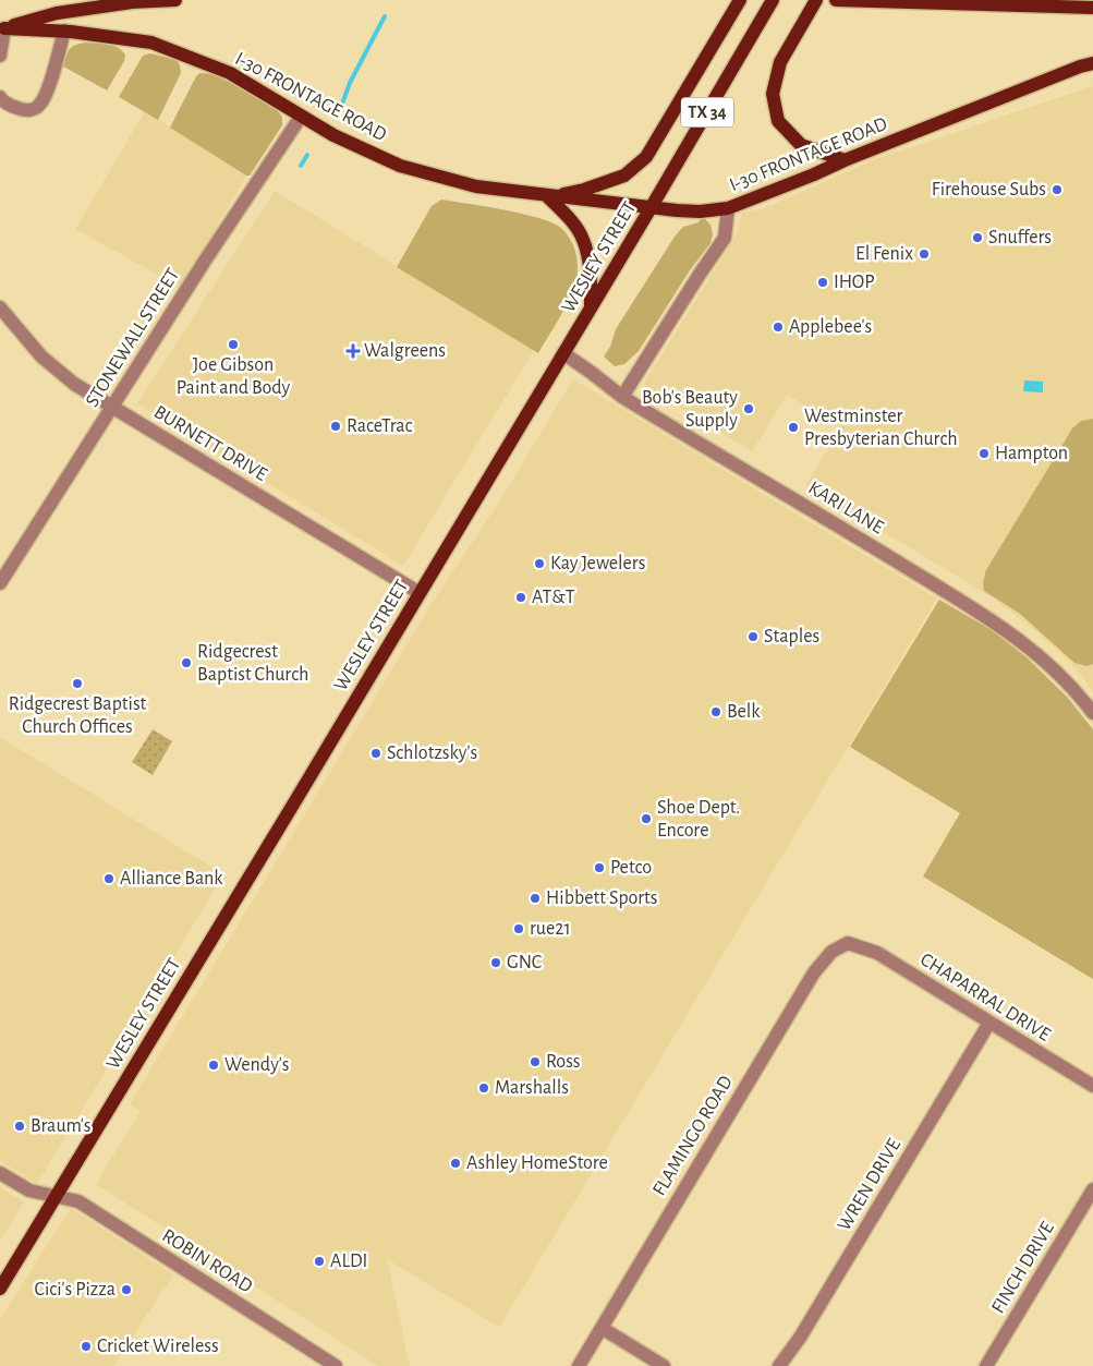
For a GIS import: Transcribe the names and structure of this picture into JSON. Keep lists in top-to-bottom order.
{
  "streets": {
    "main road": ["I-30 FRONTAGE ROAD", "TX 34", "WESLEY STREET"],
    "street": [
      "STONEWALL STREET",
      "BURNETT DRIVE",
      "KARI LANE",
      "CHAPARRAL DRIVE",
      "FLAMINGO ROAD",
      "WREN DRIVE",
      "ROBIN ROAD",
      "FINCH DRIVE"
    ]
  },
  "crossings": [
    ["I-30 FRONTAGE ROAD", "WESLEY STREET"],
    ["I-30 FRONTAGE ROAD", "STONEWALL STREET"],
    ["WESLEY STREET", "BURNETT DRIVE"],
    ["WESLEY STREET", "KARI LANE"],
    ["WESLEY STREET", "ROBIN ROAD"],
    ["STONEWALL STREET", "BURNETT DRIVE"],
    ["CHAPARRAL DRIVE", "FLAMINGO ROAD"],
    ["CHAPARRAL DRIVE", "WREN DRIVE"]
  ],
  "places": {
    "other": [
      "Firehouse Subs",
      "Snuffers",
      "El Fenix",
      "IHOP",
      "Applebee's",
      "Joe Gibson Paint and Body",
      "Bob's Beauty Supply",
      "RaceTrac",
      "Westminster Presbyterian Church",
      "Hampton",
      "Kay Jewelers",
      "AT&T",
      "Staples",
      "Ridgecrest Baptist Church",
      "Ridgecrest Baptist Church Offices",
      "Belk",
      "Schlotzsky's",
      "Shoe Dept. Encore",
      "Petco",
      "Alliance Bank",
      "Hibbett Sports",
      "rue21",
      "GNC",
      "Ross",
      "Wendy's",
      "Marshalls",
      "Braum's",
      "Ashley HomeStore",
      "ALDI",
      "Cici's Pizza",
      "Cricket Wireless"
    ],
    "health": ["Walgreens"]
  }
}
